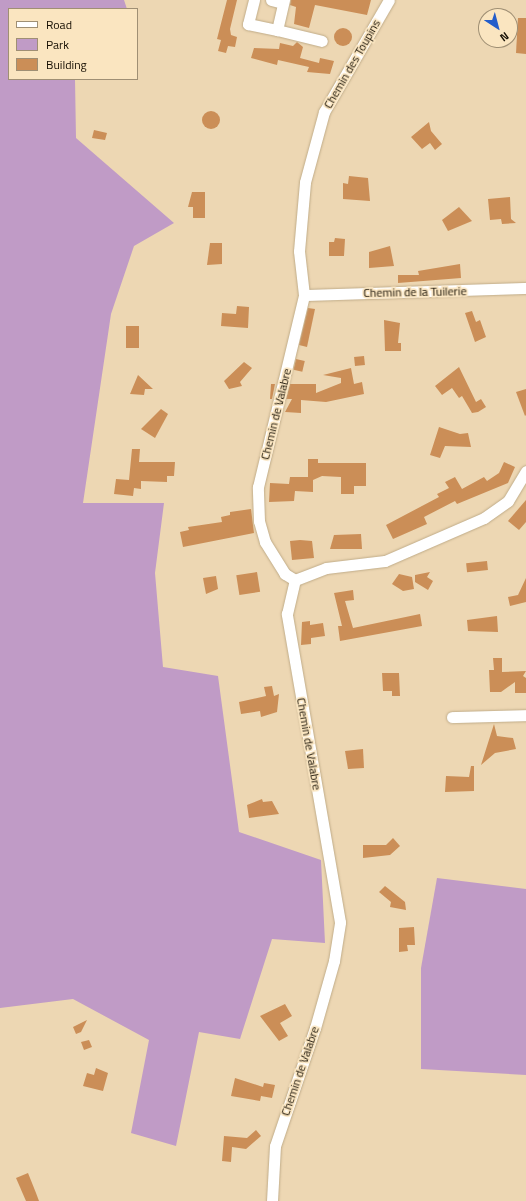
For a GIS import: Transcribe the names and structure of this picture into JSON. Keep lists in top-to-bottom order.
{
  "streets": {
    "street": ["Chemin des Toupins", "Chemin de la Tuilerie", "Chemin de Valabre"]
  },
  "crossings": [
    ["Chemin des Toupins", "Chemin de la Tuilerie"],
    ["Chemin des Toupins", "Chemin de Valabre"],
    ["Chemin de la Tuilerie", "Chemin de Valabre"]
  ],
  "legend": ["Road", "Park", "Building"],
  "north": "bottom right"
}
